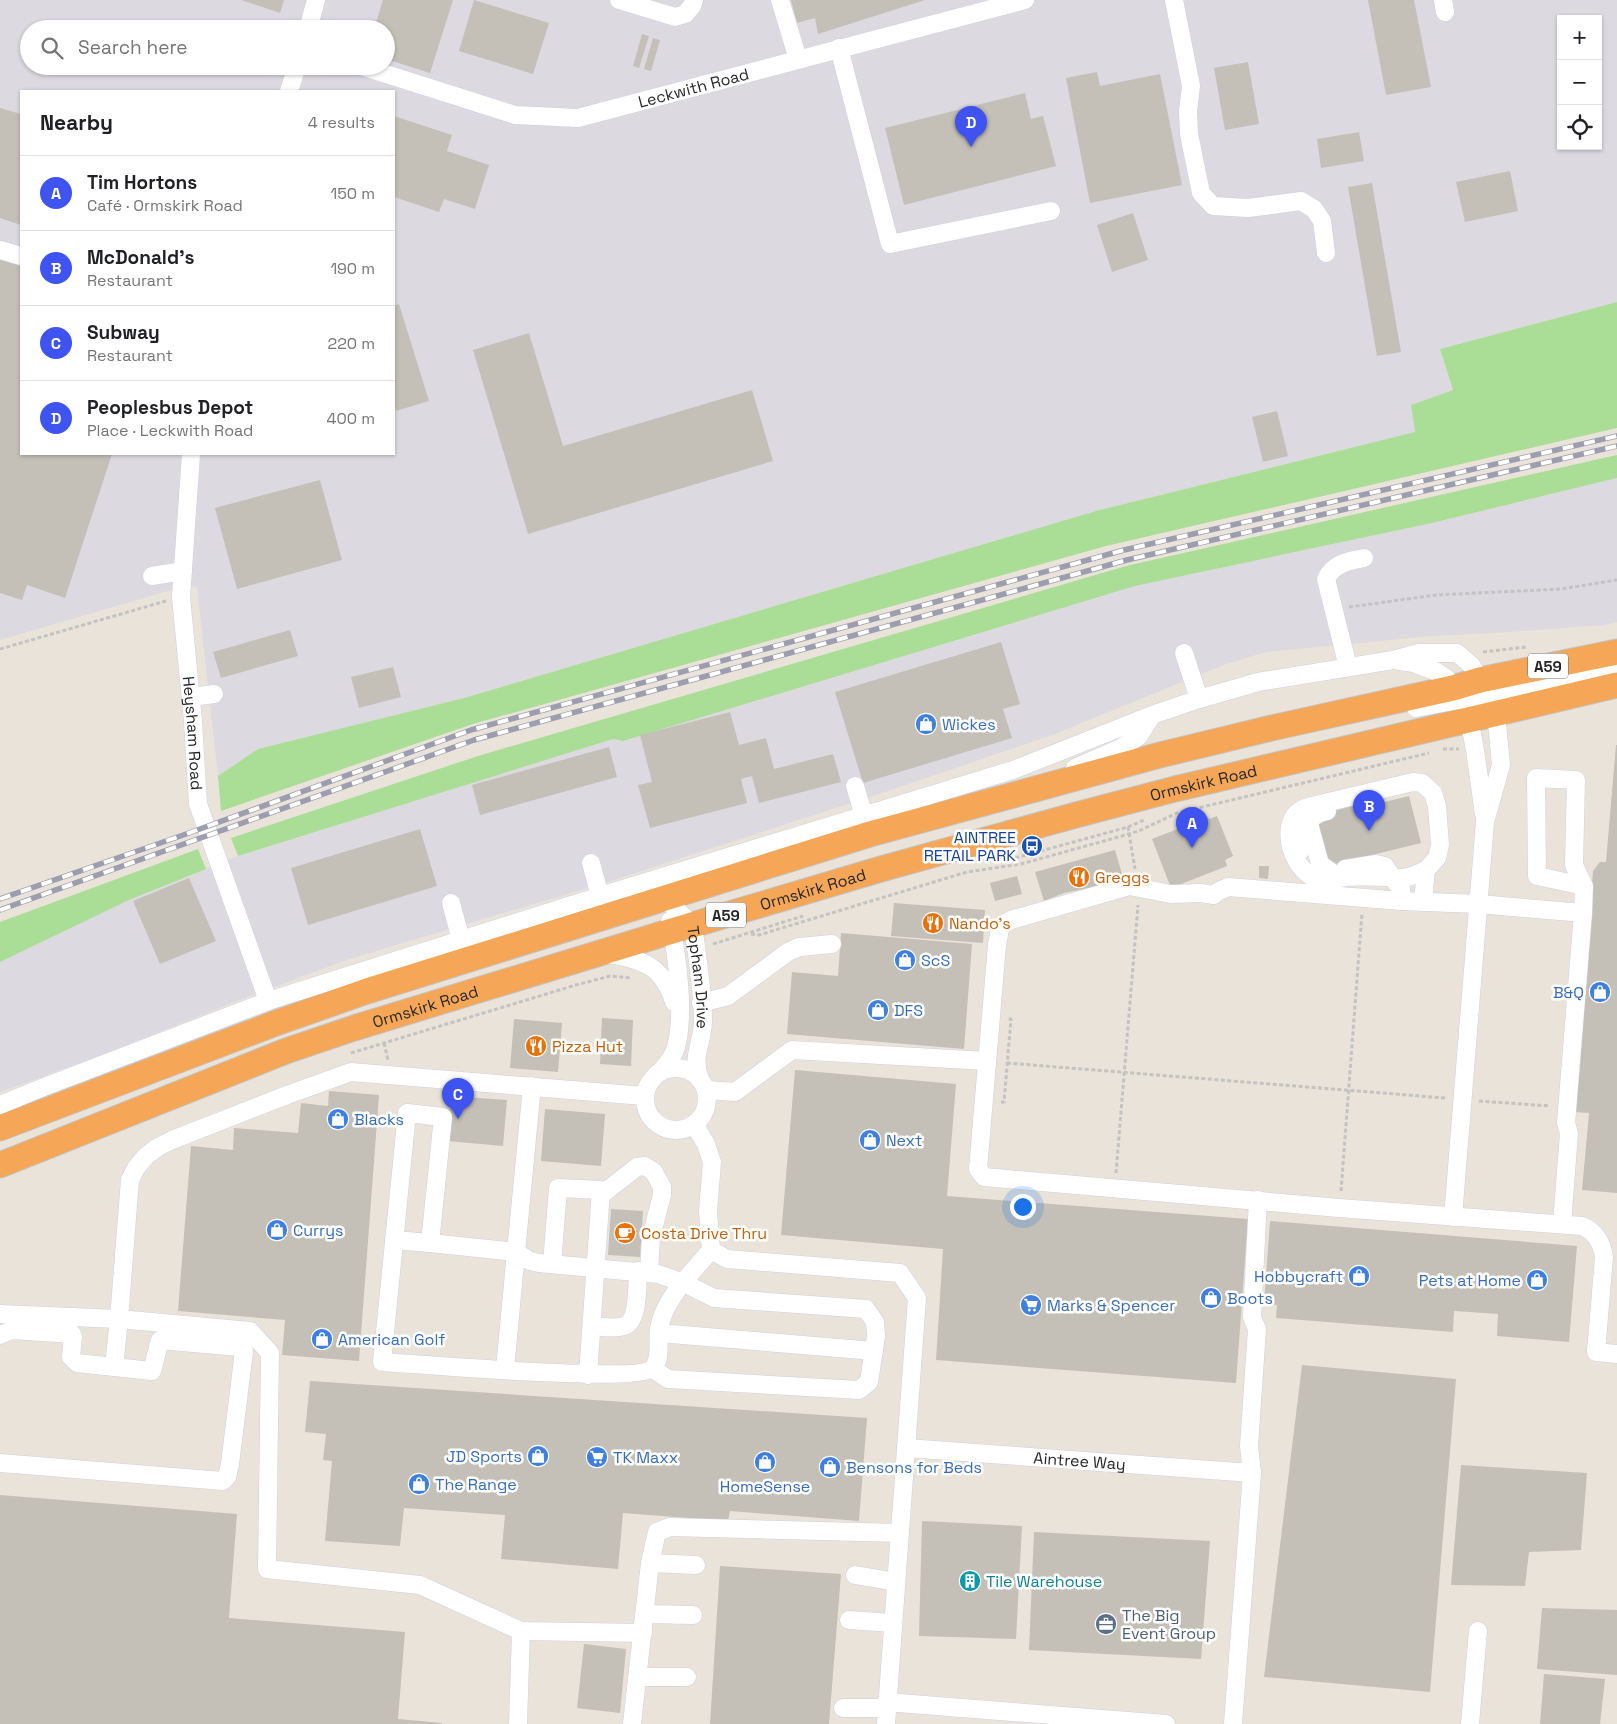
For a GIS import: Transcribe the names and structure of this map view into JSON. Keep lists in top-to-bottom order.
{
  "streets": {
    "highway": ["A59", "Ormskirk Road"],
    "street": [
      "Leckwith Road",
      "Heysham Road",
      "Topham Drive",
      "Aintree Way"
    ]
  },
  "crossings": [
    ["Ormskirk Road", "Topham Drive"]
  ],
  "places": {
    "shop": [
      "Wickes",
      "ScS",
      "B&Q",
      "DFS",
      "Blacks",
      "Next",
      "Currys",
      "Hobbycraft",
      "Pets at Home",
      "Boots",
      "American Golf",
      "JD Sports",
      "HomeSense",
      "Bensons for Beds",
      "The Range"
    ],
    "bus stop": ["AINTREE RETAIL PARK"],
    "restaurant": ["Greggs", "Nando's", "Pizza Hut"],
    "cafe": ["Costa Drive Thru"],
    "supermarket": ["Marks & Spencer", "TK Maxx"],
    "building": ["Tile Warehouse"],
    "office": ["The Big Event Group"]
  },
  "page": {
    "map_buttons": ["+", "−"],
    "search": "Search here",
    "heading": ["Nearby", "4 results"],
    "pins": [
      "D",
      "B",
      "A",
      "C"
    ],
    "list": [
      {
        "mark": "A",
        "name": "Tim Hortons",
        "note": "Café · Ormskirk Road",
        "value": "150 m"
      },
      {
        "mark": "B",
        "name": "McDonald's",
        "note": "Restaurant",
        "value": "190 m"
      },
      {
        "mark": "C",
        "name": "Subway",
        "note": "Restaurant",
        "value": "220 m"
      },
      {
        "mark": "D",
        "name": "Peoplesbus Depot",
        "note": "Place · Leckwith Road",
        "value": "400 m"
      }
    ]
  }
}
